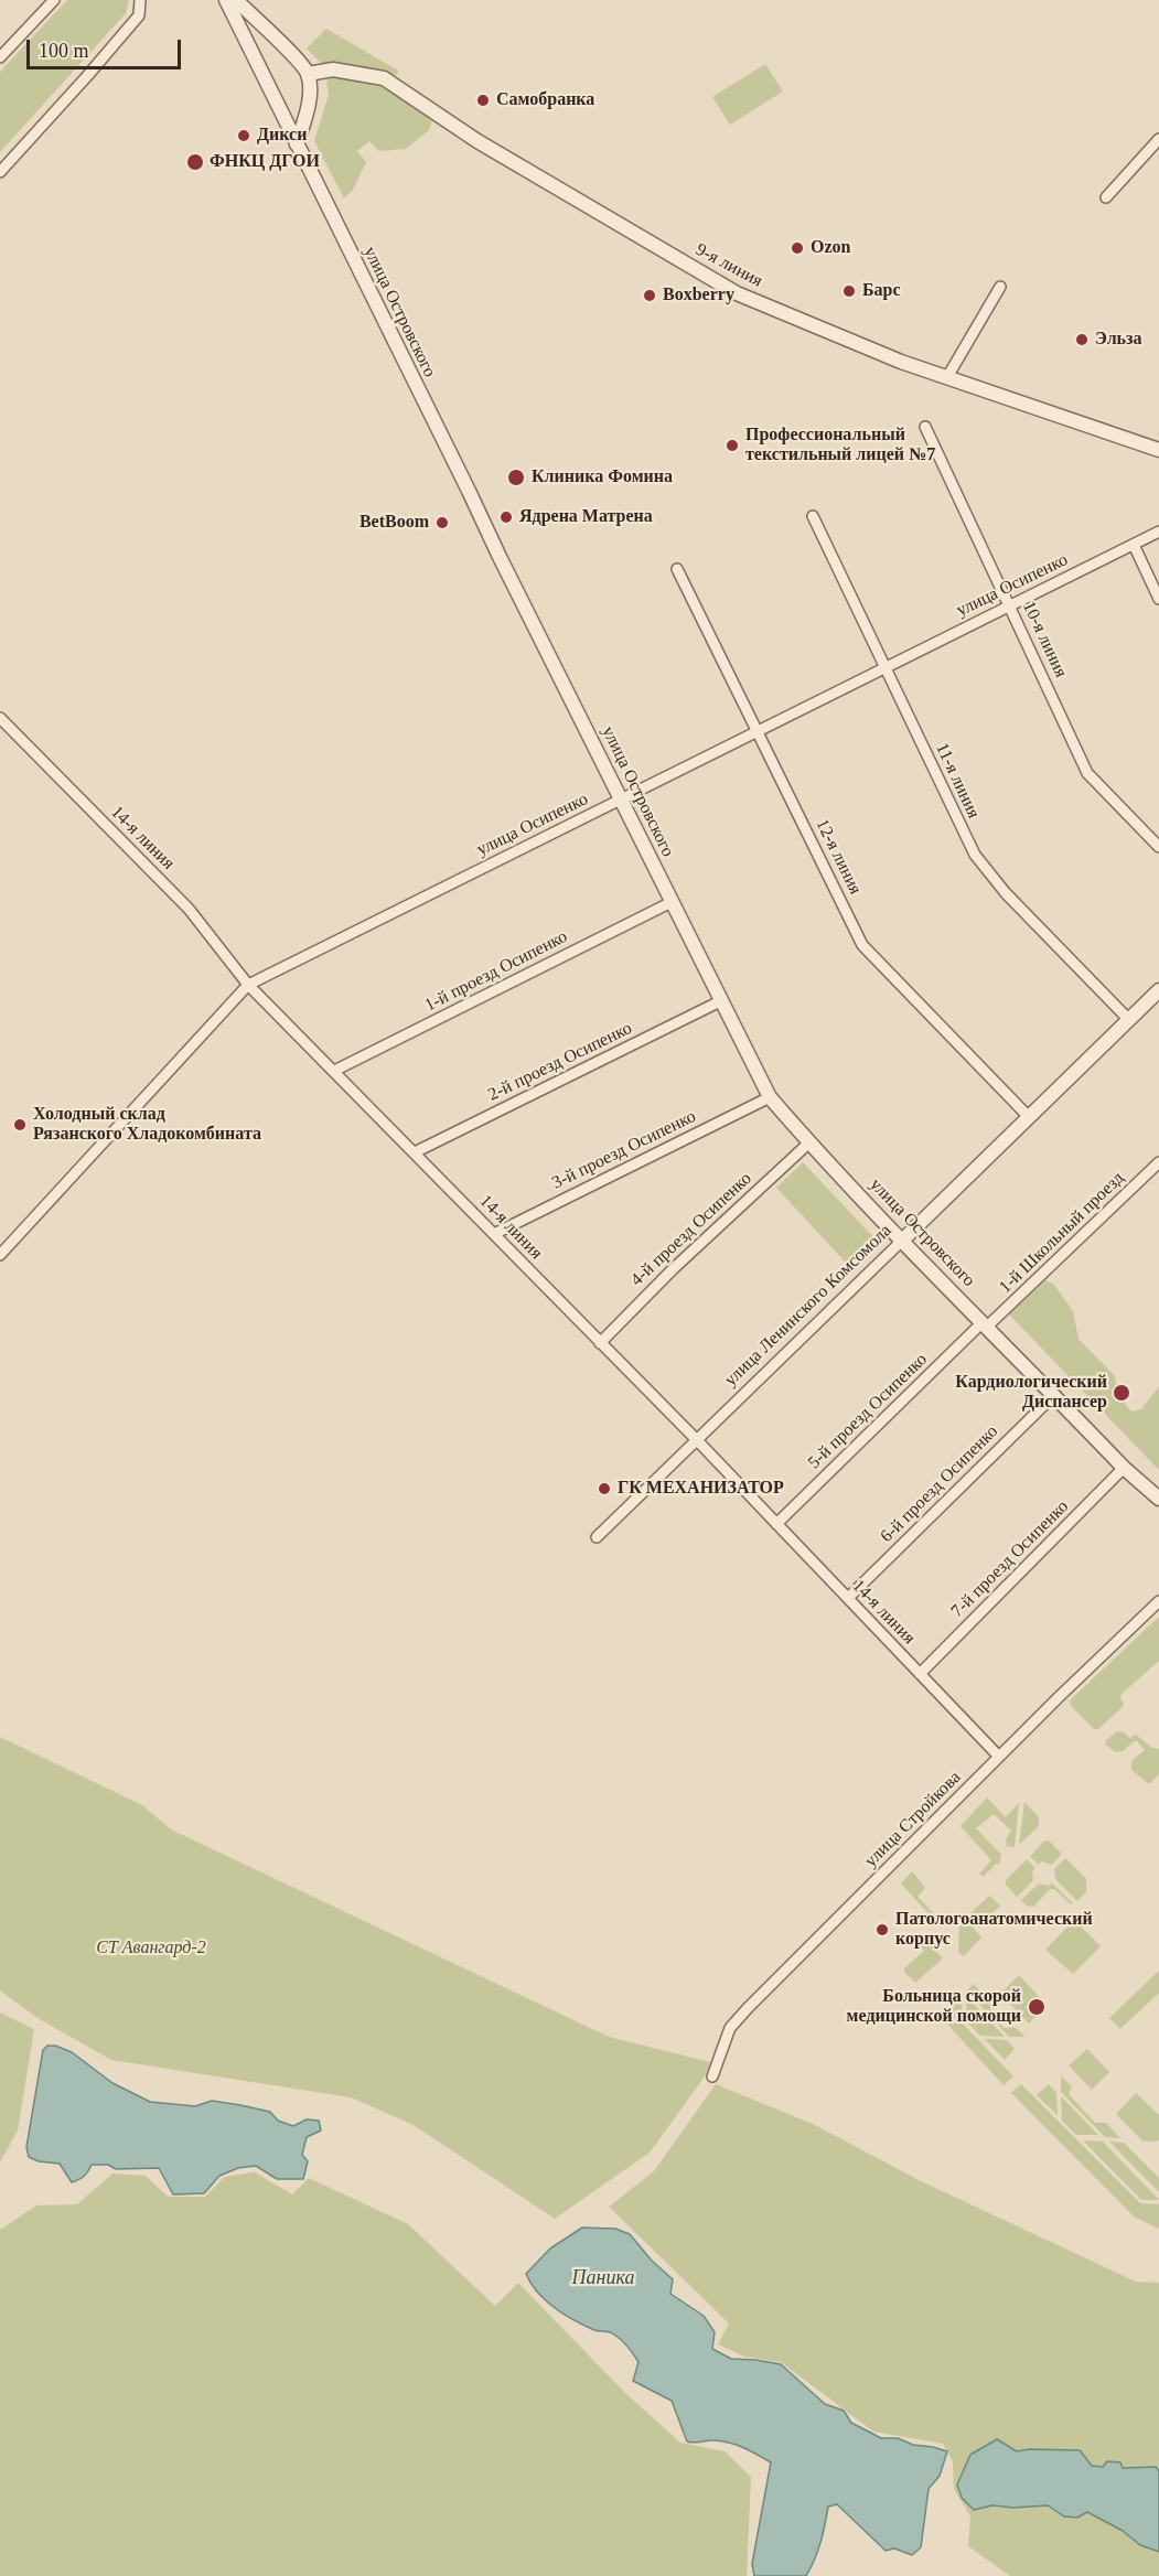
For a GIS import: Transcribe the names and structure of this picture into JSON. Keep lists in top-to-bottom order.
{
  "streets": {
    "street": [
      "9-я линия",
      "улица Островского",
      "улица Осипенко",
      "10-я линия",
      "11-я линия",
      "14-я линия",
      "12-я линия",
      "1-й проезд Осипенко",
      "2-й проезд Осипенко",
      "3-й проезд Осипенко",
      "4-й проезд Осипенко",
      "1-й Школьный проезд",
      "улица Ленинского Комсомола",
      "5-й проезд Осипенко",
      "6-й проезд Осипенко",
      "7-й проезд Осипенко",
      "улица Стройкова"
    ]
  },
  "crossings": [
    ["улица Островского", "улица Осипенко"],
    ["улица Островского", "1-й проезд Осипенко"],
    ["улица Островского", "2-й проезд Осипенко"],
    ["улица Островского", "3-й проезд Осипенко"],
    ["улица Островского", "4-й проезд Осипенко"],
    ["улица Островского", "1-й Школьный проезд"],
    ["улица Островского", "улица Ленинского Комсомола"],
    ["улица Островского", "5-й проезд Осипенко"],
    ["улица Островского", "6-й проезд Осипенко"],
    ["улица Островского", "7-й проезд Осипенко"],
    ["улица Осипенко", "10-я линия"],
    ["улица Осипенко", "11-я линия"],
    ["улица Осипенко", "14-я линия"],
    ["улица Осипенко", "12-я линия"],
    ["11-я линия", "улица Ленинского Комсомола"],
    ["14-я линия", "1-й проезд Осипенко"],
    ["14-я линия", "2-й проезд Осипенко"],
    ["14-я линия", "3-й проезд Осипенко"],
    ["14-я линия", "4-й проезд Осипенко"],
    ["14-я линия", "улица Ленинского Комсомола"],
    ["14-я линия", "5-й проезд Осипенко"],
    ["14-я линия", "6-й проезд Осипенко"],
    ["14-я линия", "7-й проезд Осипенко"],
    ["14-я линия", "улица Стройкова"],
    ["12-я линия", "улица Ленинского Комсомола"],
    ["1-й Школьный проезд", "5-й проезд Осипенко"]
  ],
  "water": ["Паника"],
  "parks": ["СТ Авангард-2"],
  "places": [
    "Самобранка",
    "Дикси",
    "ФНКЦ ДГОИ",
    "Ozon",
    "Барс",
    "Boxberry",
    "Эльза",
    "Профессиональный текстильный лицей №7",
    "Клиника Фомина",
    "Ядрена Матрена",
    "BetBoom",
    "Холодный склад Рязанского Хладокомбината",
    "Кардиологический Диспансер",
    "ГК МЕХАНИЗАТОР",
    "Патологоанатомический корпус",
    "Больница скорой медицинской помощи"
  ],
  "scale_bar": "100 m"
}
